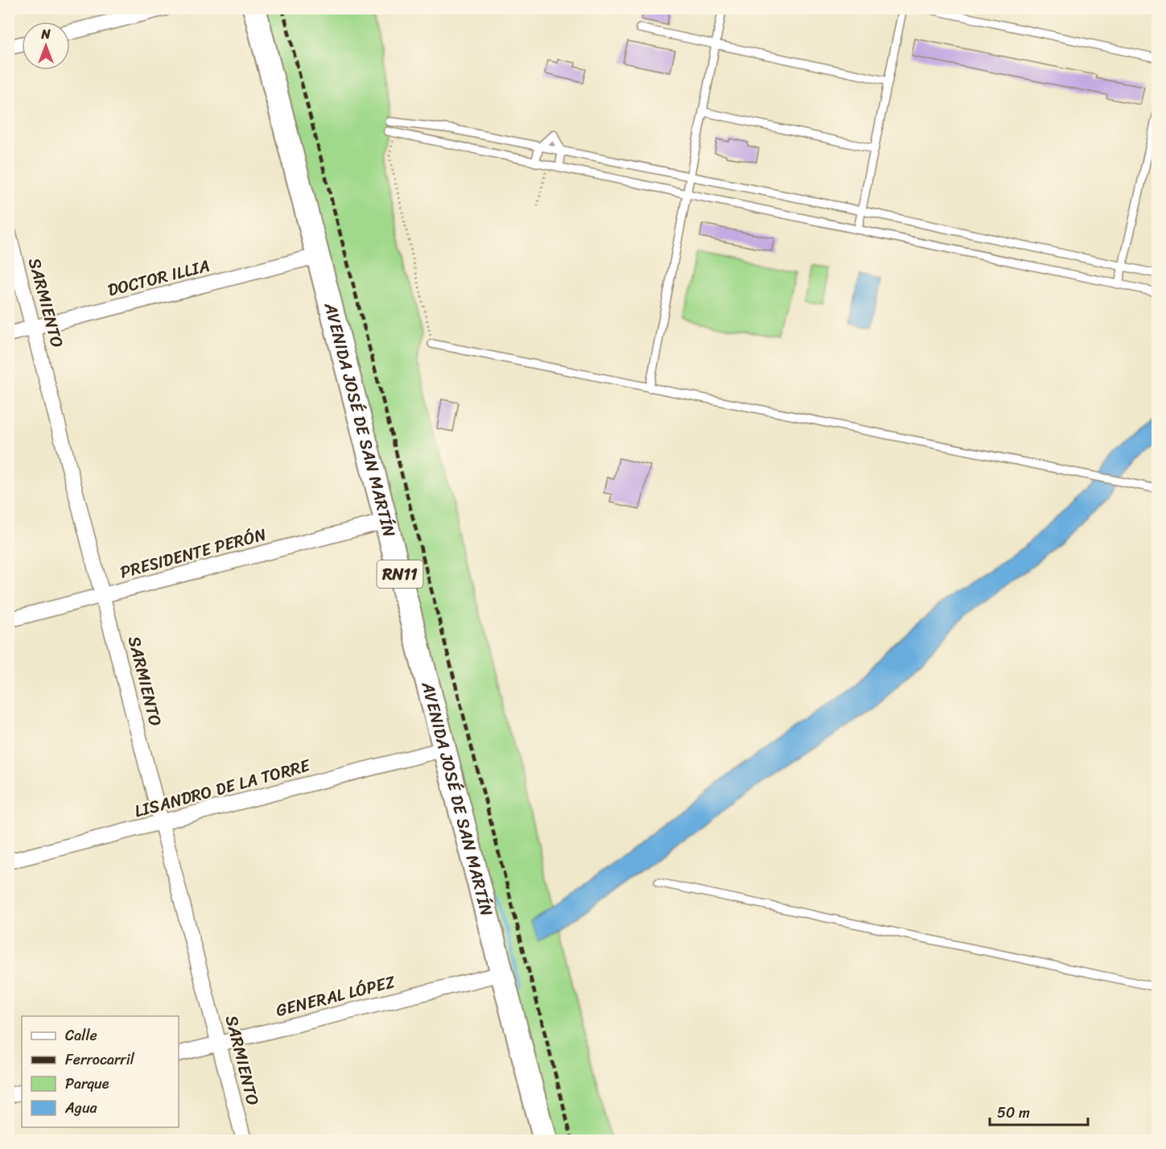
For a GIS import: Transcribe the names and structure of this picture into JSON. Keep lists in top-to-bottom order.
{
  "streets": {
    "main road": ["AVENIDA JOSÉ DE SAN MARTÍN", "RN11"],
    "street": [
      "DOCTOR ILLIA",
      "SARMIENTO",
      "PRESIDENTE PERÓN",
      "LISANDRO DE LA TORRE",
      "GENERAL LÓPEZ"
    ]
  },
  "crossings": [
    ["DOCTOR ILLIA", "SARMIENTO"],
    ["DOCTOR ILLIA", "AVENIDA JOSÉ DE SAN MARTÍN"],
    ["SARMIENTO", "PRESIDENTE PERÓN"],
    ["SARMIENTO", "LISANDRO DE LA TORRE"],
    ["SARMIENTO", "GENERAL LÓPEZ"],
    ["AVENIDA JOSÉ DE SAN MARTÍN", "PRESIDENTE PERÓN"],
    ["AVENIDA JOSÉ DE SAN MARTÍN", "LISANDRO DE LA TORRE"],
    ["AVENIDA JOSÉ DE SAN MARTÍN", "GENERAL LÓPEZ"]
  ],
  "legend": [
    "Calle",
    "Ferrocarril",
    "Parque",
    "Agua"
  ],
  "scale_bar": "50 m",
  "north": "top"
}
